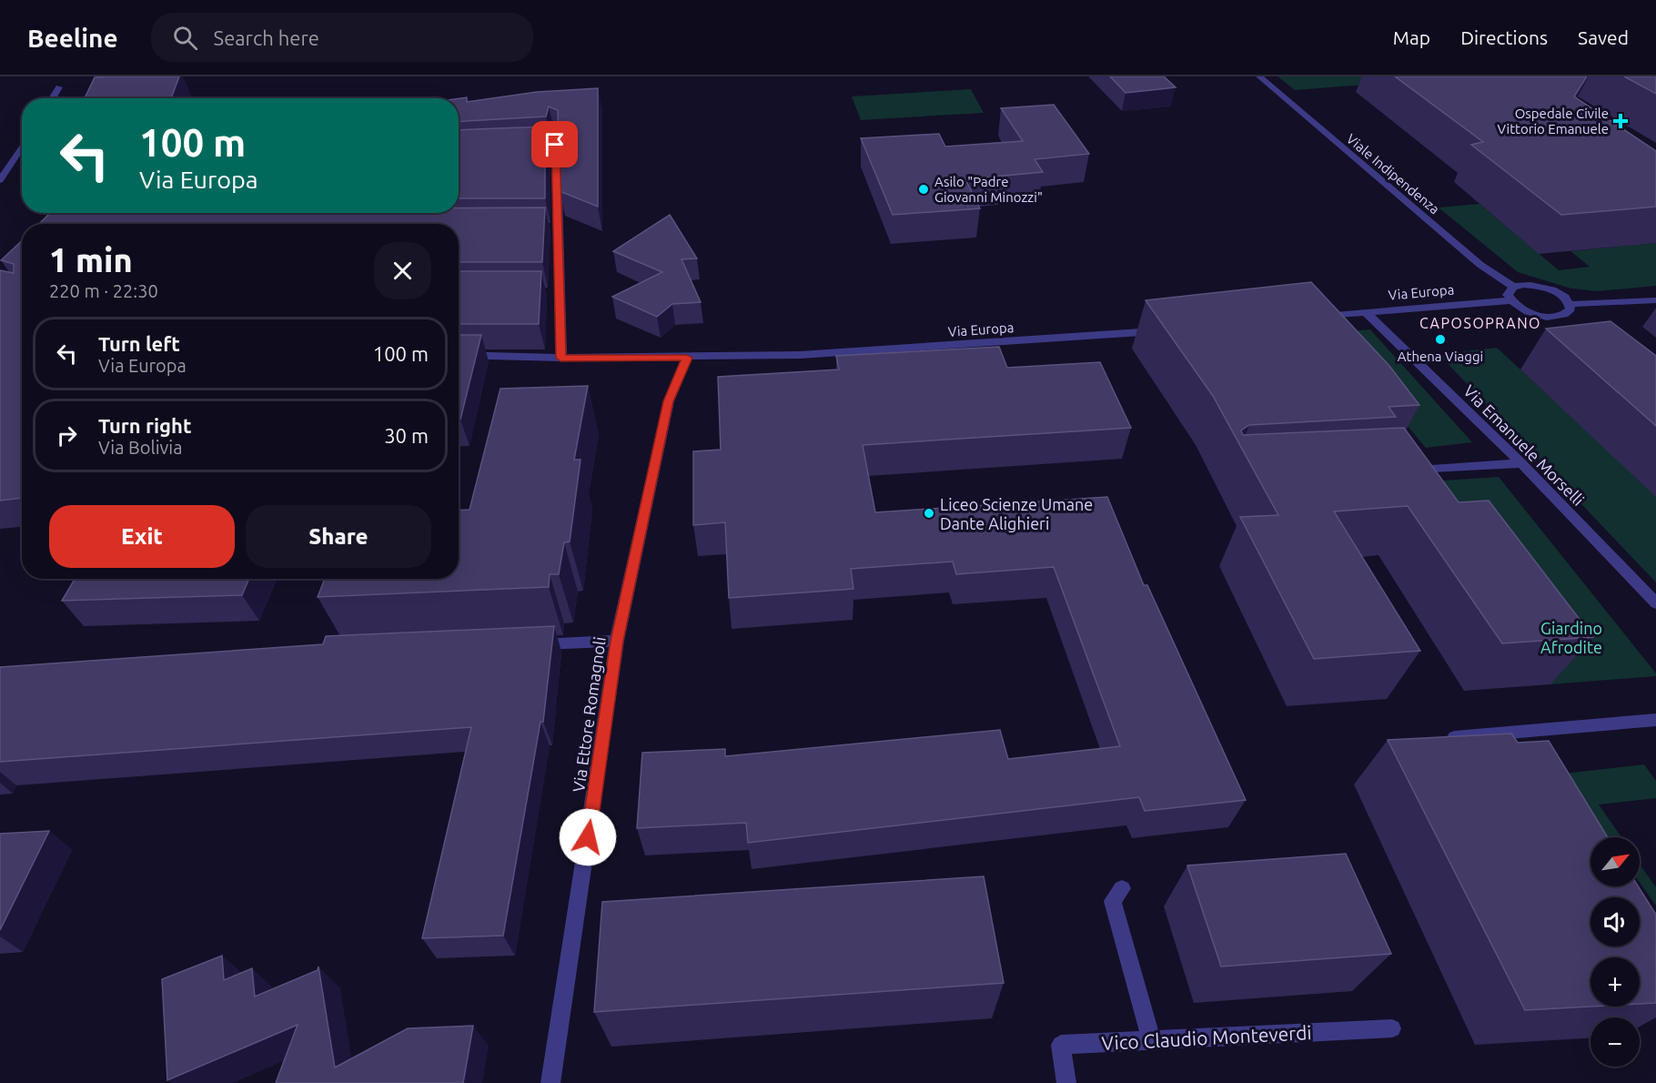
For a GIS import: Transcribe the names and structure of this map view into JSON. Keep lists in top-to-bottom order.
{
  "streets": {
    "street": [
      "Viale Indipendenza",
      "Via Europa",
      "Via Emanuele Morselli",
      "Via Ettore Romagnoli",
      "Vico Claudio Monteverdi"
    ]
  },
  "crossings": [
    ["Via Europa", "Via Emanuele Morselli"],
    ["Via Europa", "Via Ettore Romagnoli"]
  ],
  "districts": ["CAPOSOPRANO"],
  "parks": ["Giardino Afrodite"],
  "places": {
    "health": ["Ospedale Civile Vittorio Emanuele"],
    "other": ["Asilo \"Padre Giovanni Minozzi\"", "Athena Viaggi", "Liceo Scienze Umane Dante Alighieri"]
  },
  "north": "top right",
  "page": {
    "header": "Beeline",
    "search": "Search here",
    "nav": ["Map", "Directions", "Saved"],
    "turn": ["100 m", "Via Europa"],
    "heading": ["1 min", "220 m · 22:30"],
    "list": [
      {
        "name": "Turn left",
        "note": "Via Europa",
        "value": "100 m"
      },
      {
        "name": "Turn right",
        "note": "Via Bolivia",
        "value": "30 m"
      }
    ],
    "buttons": ["Exit", "Share"],
    "map_buttons": ["+", "−"]
  }
}
